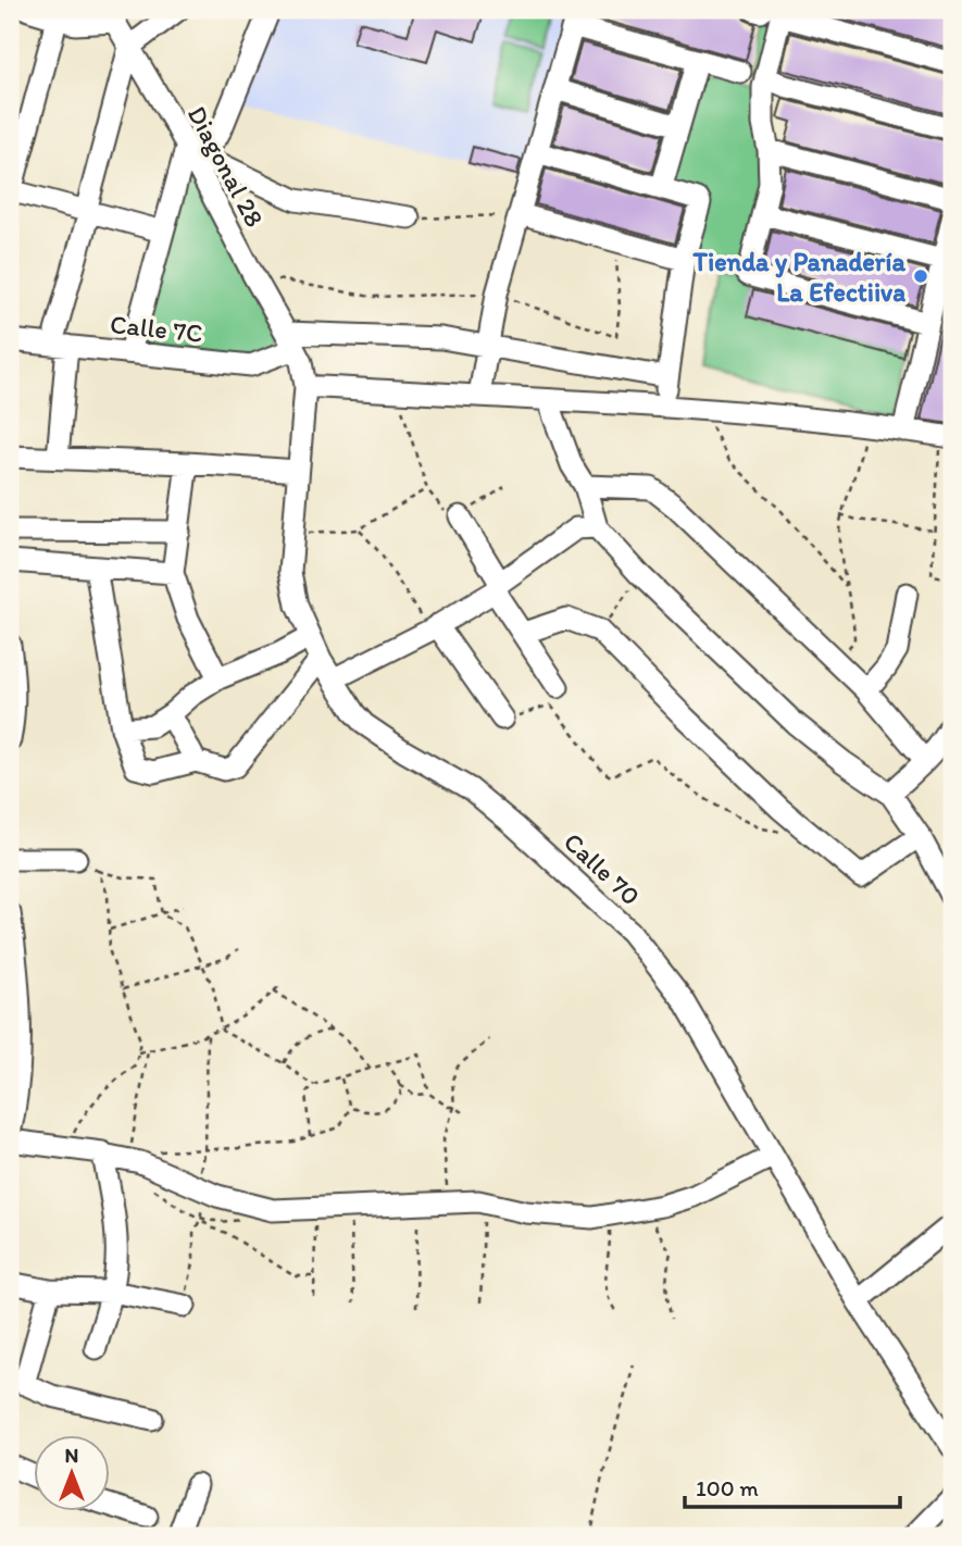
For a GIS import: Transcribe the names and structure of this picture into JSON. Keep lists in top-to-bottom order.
{
  "streets": {
    "street": ["Diagonal 28", "Calle 7C", "Calle 70"]
  },
  "crossings": [
    ["Diagonal 28", "Calle 7C"],
    ["Diagonal 28", "Calle 70"],
    ["Calle 7C", "Calle 70"]
  ],
  "places": ["Tienda y Panadería La Efectiiva"],
  "scale_bar": "100 m",
  "north": "top"
}
